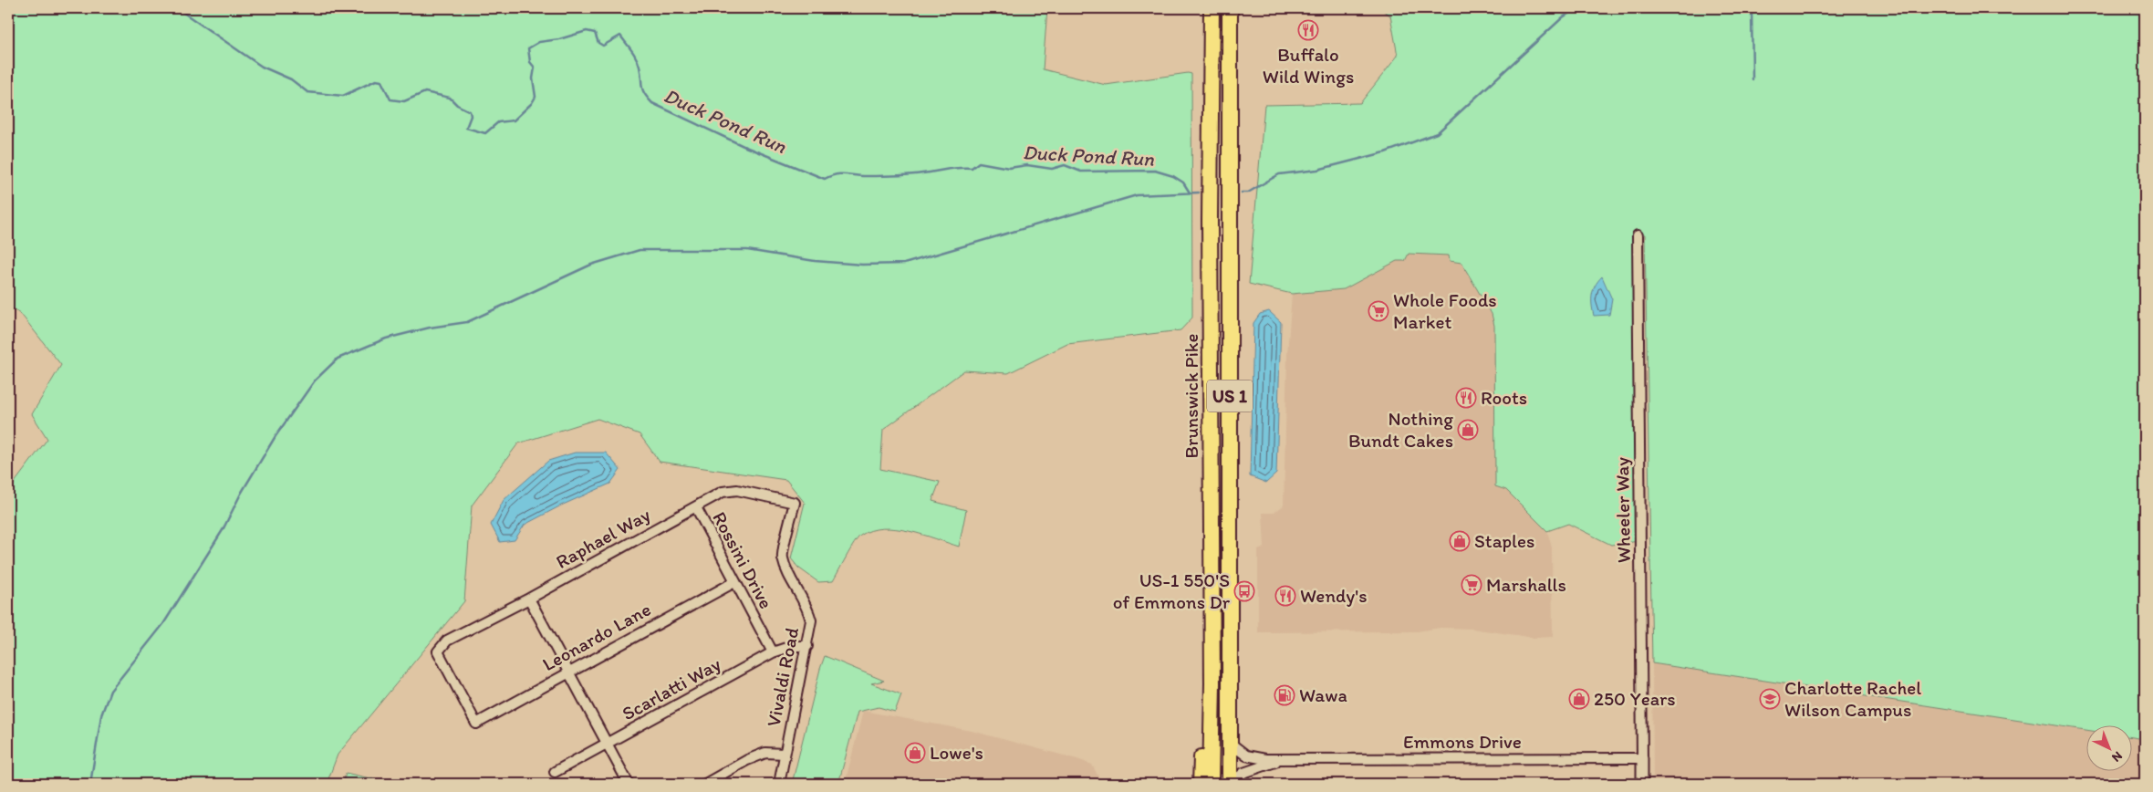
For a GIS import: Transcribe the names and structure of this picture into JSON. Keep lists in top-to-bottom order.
{
  "streets": {
    "highway": ["Brunswick Pike", "US 1"],
    "street": [
      "Wheeler Way",
      "Raphael Way",
      "Rossini Drive",
      "Leonardo Lane",
      "Vivaldi Road",
      "Scarlatti Way",
      "Emmons Drive"
    ]
  },
  "crossings": [
    ["Brunswick Pike", "Emmons Drive"],
    ["Wheeler Way", "Emmons Drive"],
    ["Raphael Way", "Rossini Drive"],
    ["Raphael Way", "Leonardo Lane"],
    ["Raphael Way", "Vivaldi Road"],
    ["Rossini Drive", "Leonardo Lane"],
    ["Rossini Drive", "Scarlatti Way"],
    ["Vivaldi Road", "Scarlatti Way"]
  ],
  "water": ["Duck Pond Run"],
  "places": {
    "restaurant": ["Buffalo Wild Wings", "Roots", "Wendy's"],
    "supermarket": ["Whole Foods Market", "Marshalls"],
    "shop": [
      "Nothing Bundt Cakes",
      "Staples",
      "250 Years",
      "Lowe's"
    ],
    "bus stop": ["US-1 550'S of Emmons Dr"],
    "fuel station": ["Wawa"],
    "school or university": ["Charlotte Rachel Wilson Campus"]
  },
  "north": "bottom right"
}
